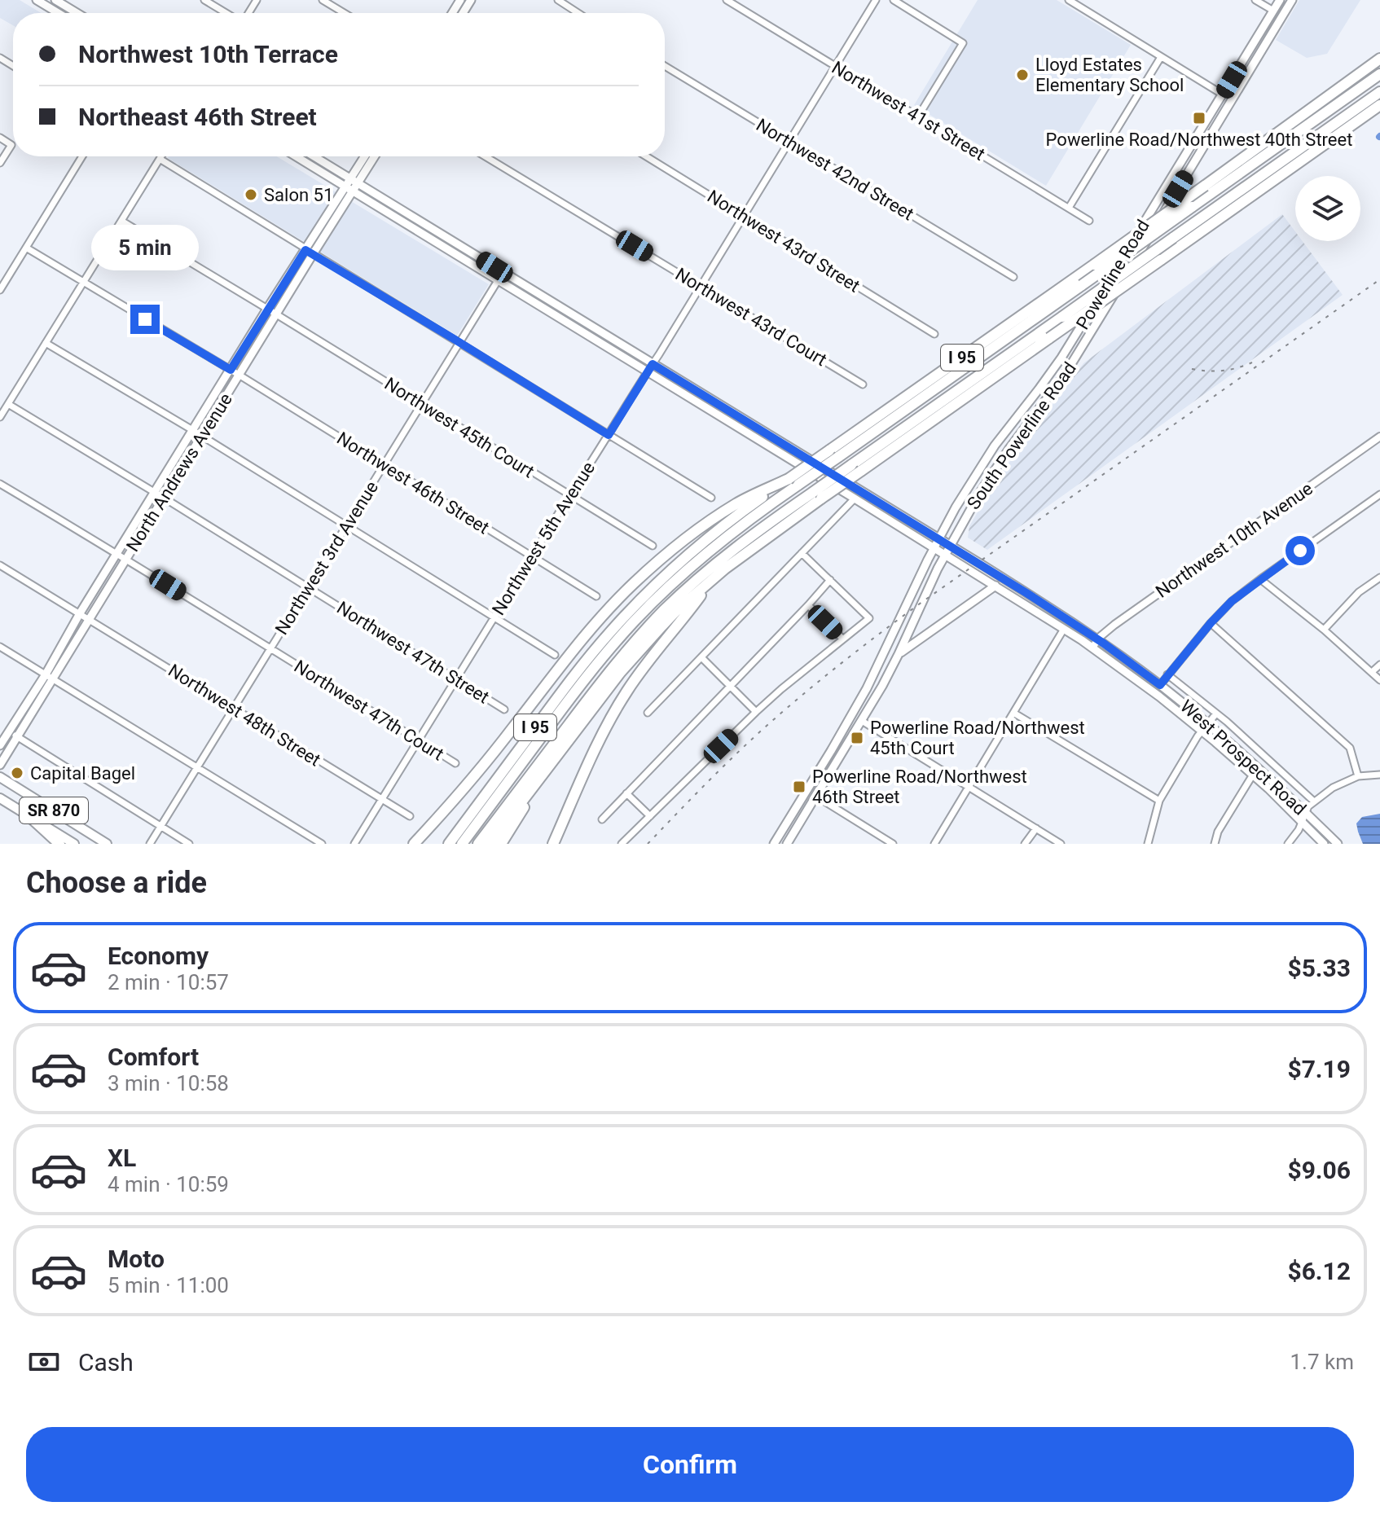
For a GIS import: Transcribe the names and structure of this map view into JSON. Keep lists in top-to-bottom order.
{
  "streets": {
    "highway": ["I 95"],
    "main road": [
      "Powerline Road",
      "South Powerline Road",
      "North Andrews Avenue",
      "West Prospect Road",
      "SR 870"
    ],
    "street": [
      "Northwest 41st Street",
      "Northwest 42nd Street",
      "Northwest 43rd Street",
      "Northwest 43rd Court",
      "Northwest 45th Court",
      "Northwest 46th Street",
      "Northwest 5th Avenue",
      "Northwest 10th Avenue",
      "Northwest 3rd Avenue",
      "Northwest 47th Street",
      "Northwest 47th Court",
      "Northwest 48th Street"
    ]
  },
  "crossings": [
    ["Northwest 41st Street", "Northwest 5th Avenue"],
    ["Northwest 42nd Street", "Northwest 5th Avenue"],
    ["Northwest 43rd Street", "Northwest 5th Avenue"],
    ["Powerline Road", "South Powerline Road"],
    ["Northwest 43rd Court", "Northwest 5th Avenue"],
    ["Northwest 45th Court", "North Andrews Avenue"],
    ["Northwest 45th Court", "Northwest 5th Avenue"],
    ["Northwest 45th Court", "Northwest 3rd Avenue"],
    ["South Powerline Road", "West Prospect Road"],
    ["North Andrews Avenue", "Northwest 46th Street"],
    ["North Andrews Avenue", "Northwest 47th Street"],
    ["North Andrews Avenue", "Northwest 47th Court"],
    ["North Andrews Avenue", "Northwest 48th Street"],
    ["North Andrews Avenue", "West Prospect Road"],
    ["Northwest 46th Street", "Northwest 5th Avenue"],
    ["Northwest 46th Street", "Northwest 3rd Avenue"],
    ["Northwest 5th Avenue", "Northwest 47th Street"],
    ["Northwest 5th Avenue", "Northwest 47th Court"],
    ["Northwest 5th Avenue", "Northwest 48th Street"],
    ["Northwest 5th Avenue", "West Prospect Road"],
    ["Northwest 10th Avenue", "West Prospect Road"],
    ["Northwest 3rd Avenue", "Northwest 47th Street"],
    ["Northwest 3rd Avenue", "Northwest 47th Court"],
    ["Northwest 3rd Avenue", "Northwest 48th Street"],
    ["Northwest 3rd Avenue", "West Prospect Road"]
  ],
  "places": {
    "other": ["Lloyd Estates Elementary School", "Salon 51", "Capital Bagel"],
    "transit": ["Powerline Road/Northwest 40th Street", "Powerline Road/Northwest 45th Court", "Powerline Road/Northwest 46th Street"]
  },
  "page": {
    "banner": ["Northwest 10th Terrace", "Northeast 46th Street"],
    "bubble": "5 min",
    "heading": "Choose a ride",
    "list": [
      {
        "name": "Economy",
        "note": "2 min · 10:57",
        "value": "$5.33"
      },
      {
        "name": "Comfort",
        "note": "3 min · 10:58",
        "value": "$7.19"
      },
      {
        "name": "XL",
        "note": "4 min · 10:59",
        "value": "$9.06"
      },
      {
        "name": "Moto",
        "note": "5 min · 11:00",
        "value": "$6.12"
      }
    ],
    "pay": ["Cash", "1.7 km"],
    "buttons": "Confirm"
  }
}
